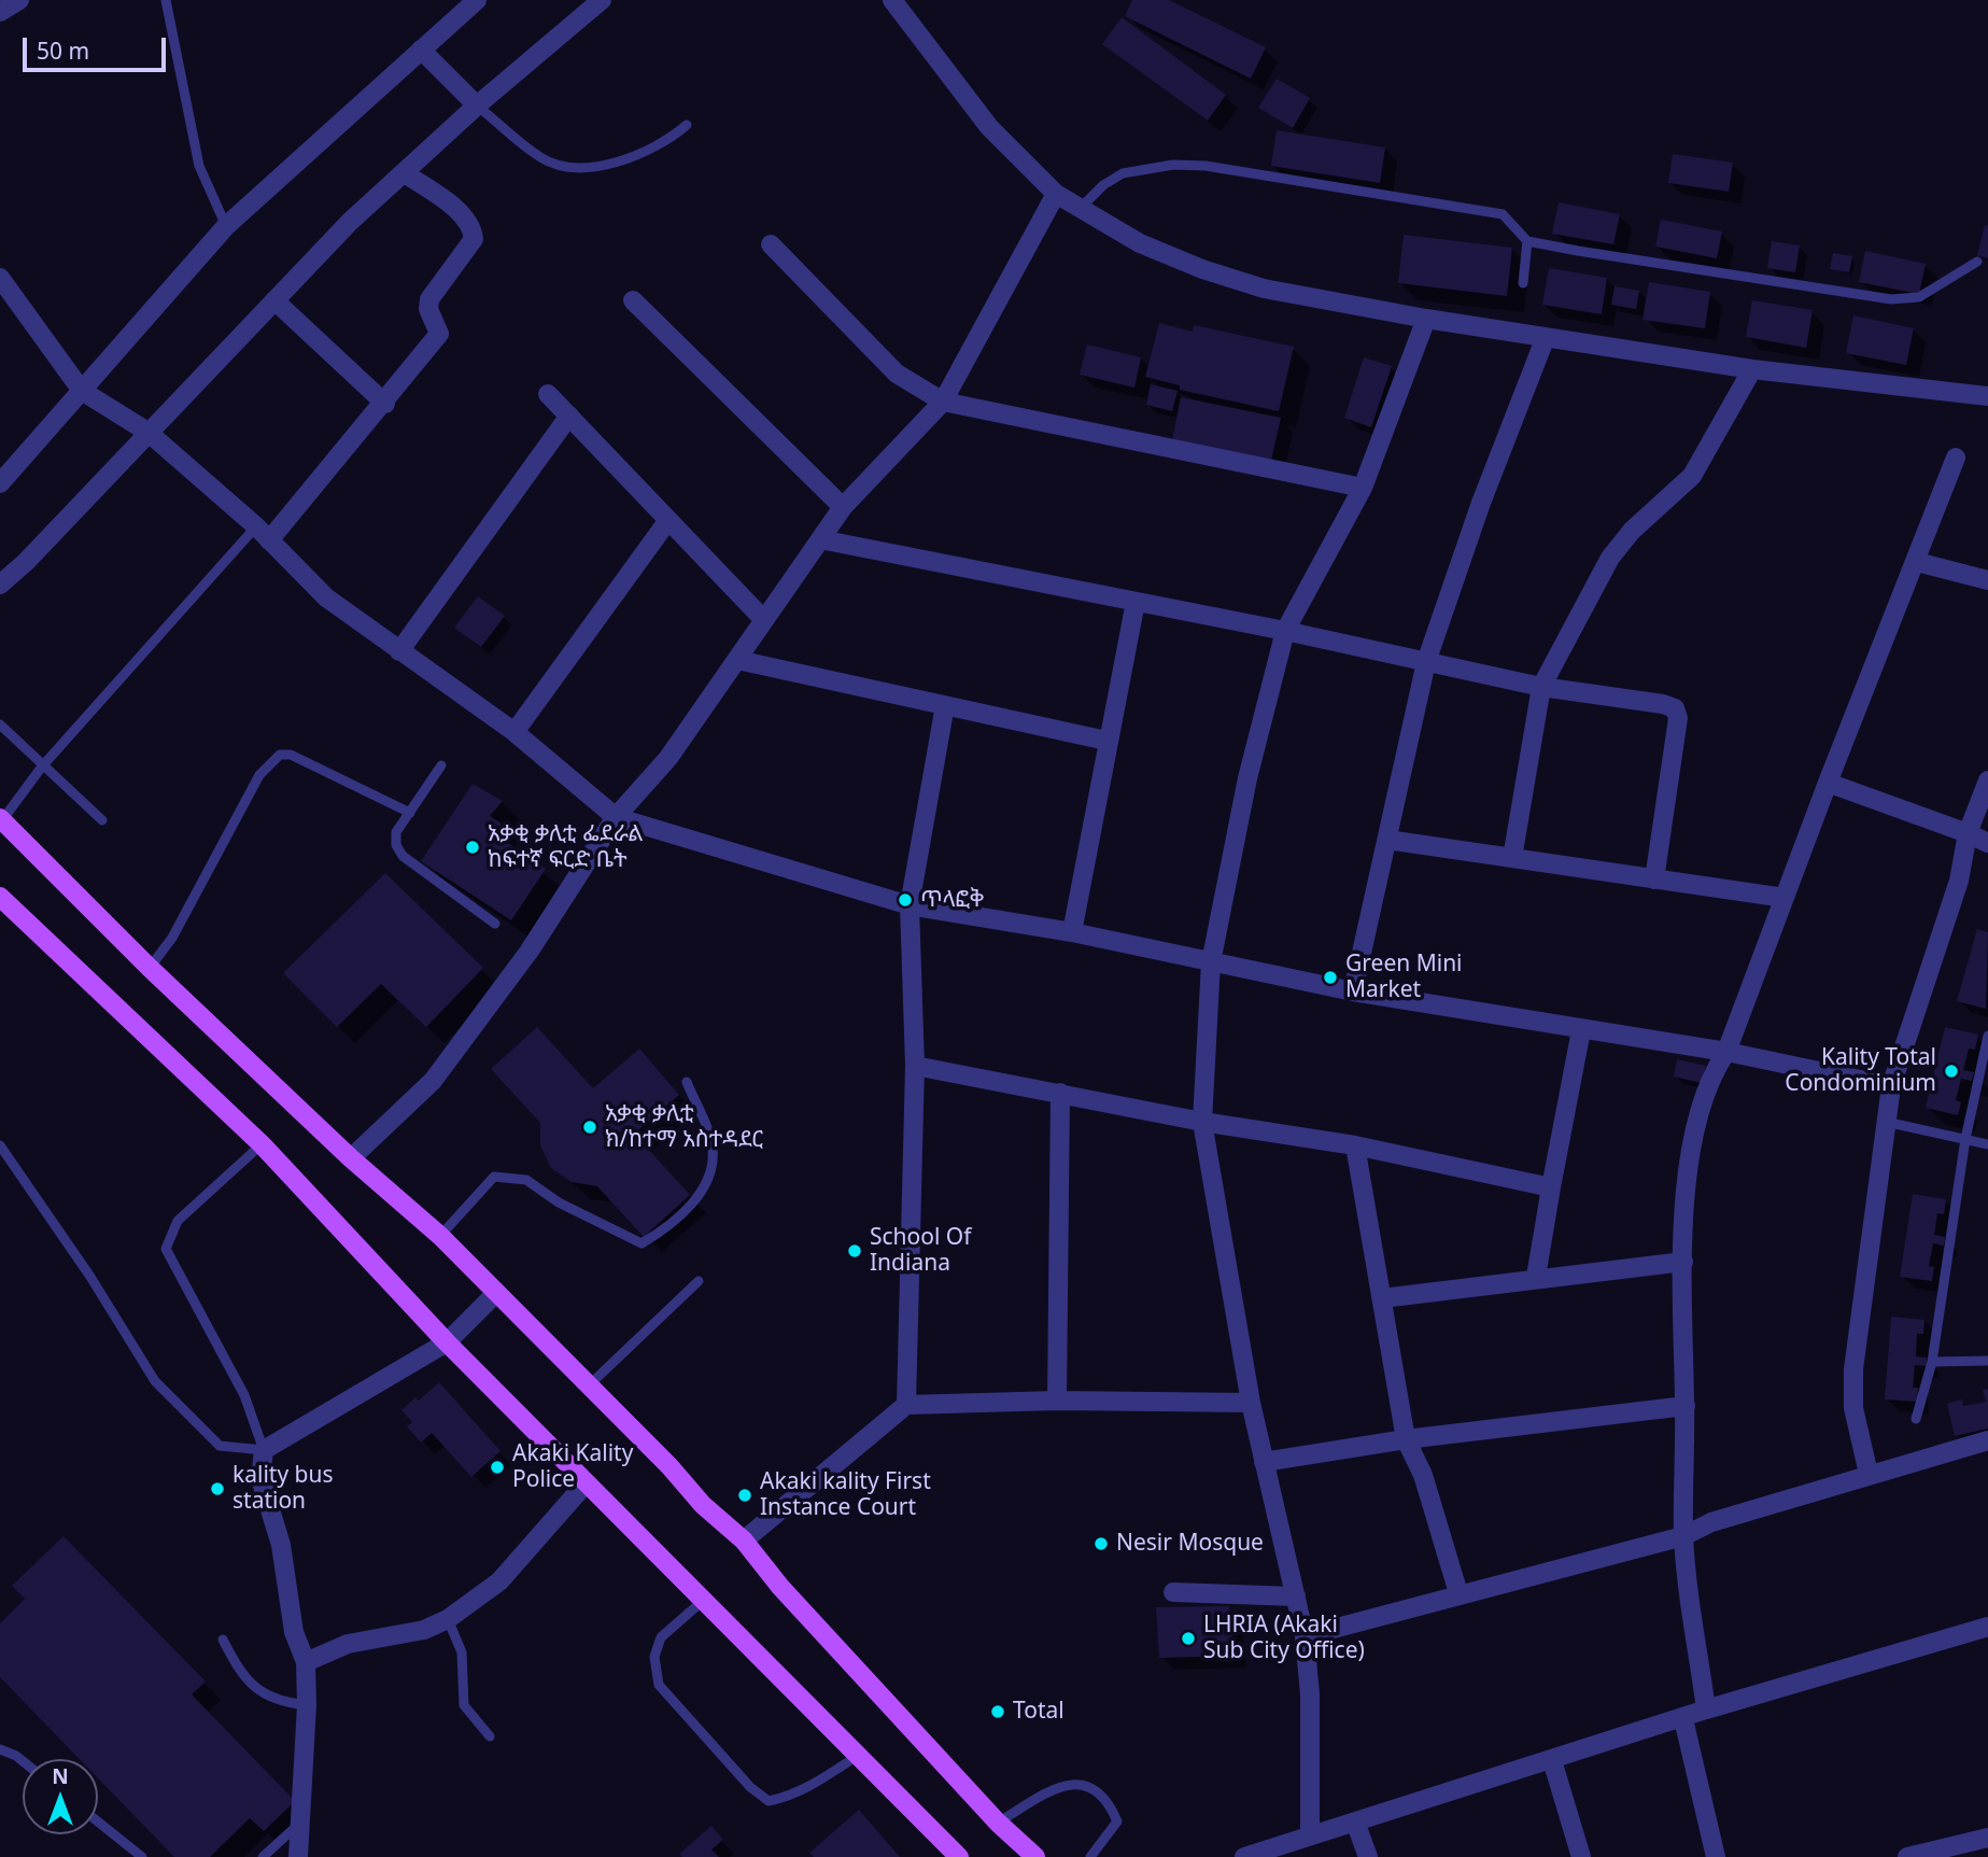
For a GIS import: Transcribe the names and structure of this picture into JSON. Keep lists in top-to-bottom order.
{
  "places": [
    "አቃቂ ቃሊቲ ፌደራል ከፍተኛ ፍርድ ቤት",
    "ጥላፎቅ",
    "Green Mini Market",
    "Kality Total Condominium",
    "አቃቂ ቃሊቲ ክ/ከተማ አስተዳደር",
    "School Of Indiana",
    "Akaki Kality Police",
    "kality bus station",
    "Akaki kality First Instance Court",
    "Nesir Mosque",
    "LHRIA (Akaki Sub City Office)",
    "Total"
  ],
  "scale_bar": "50 m",
  "north": "top"
}
